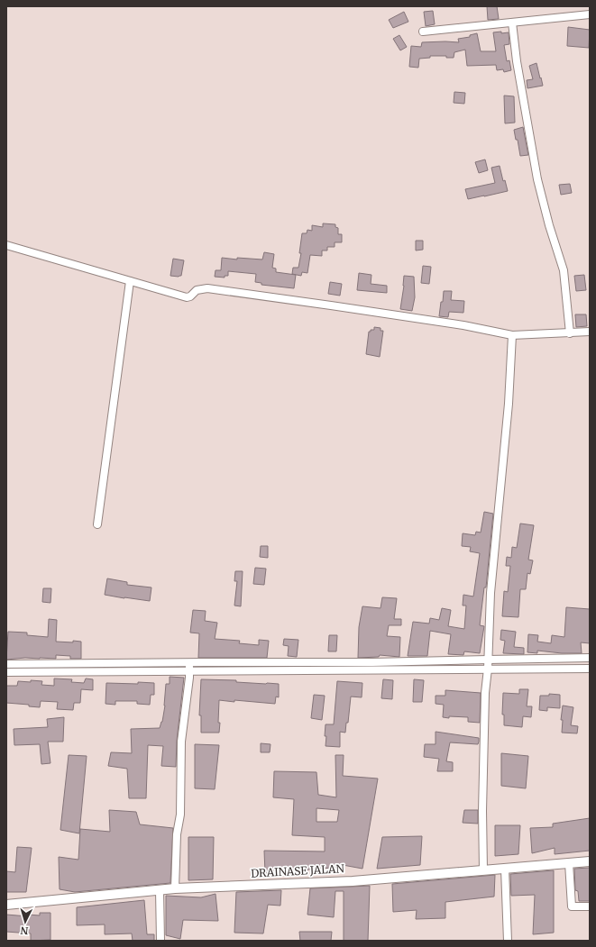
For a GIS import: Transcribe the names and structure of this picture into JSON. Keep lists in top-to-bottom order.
{
  "streets": {
    "street": ["DRAINASE JALAN"]
  },
  "north": "bottom"
}
